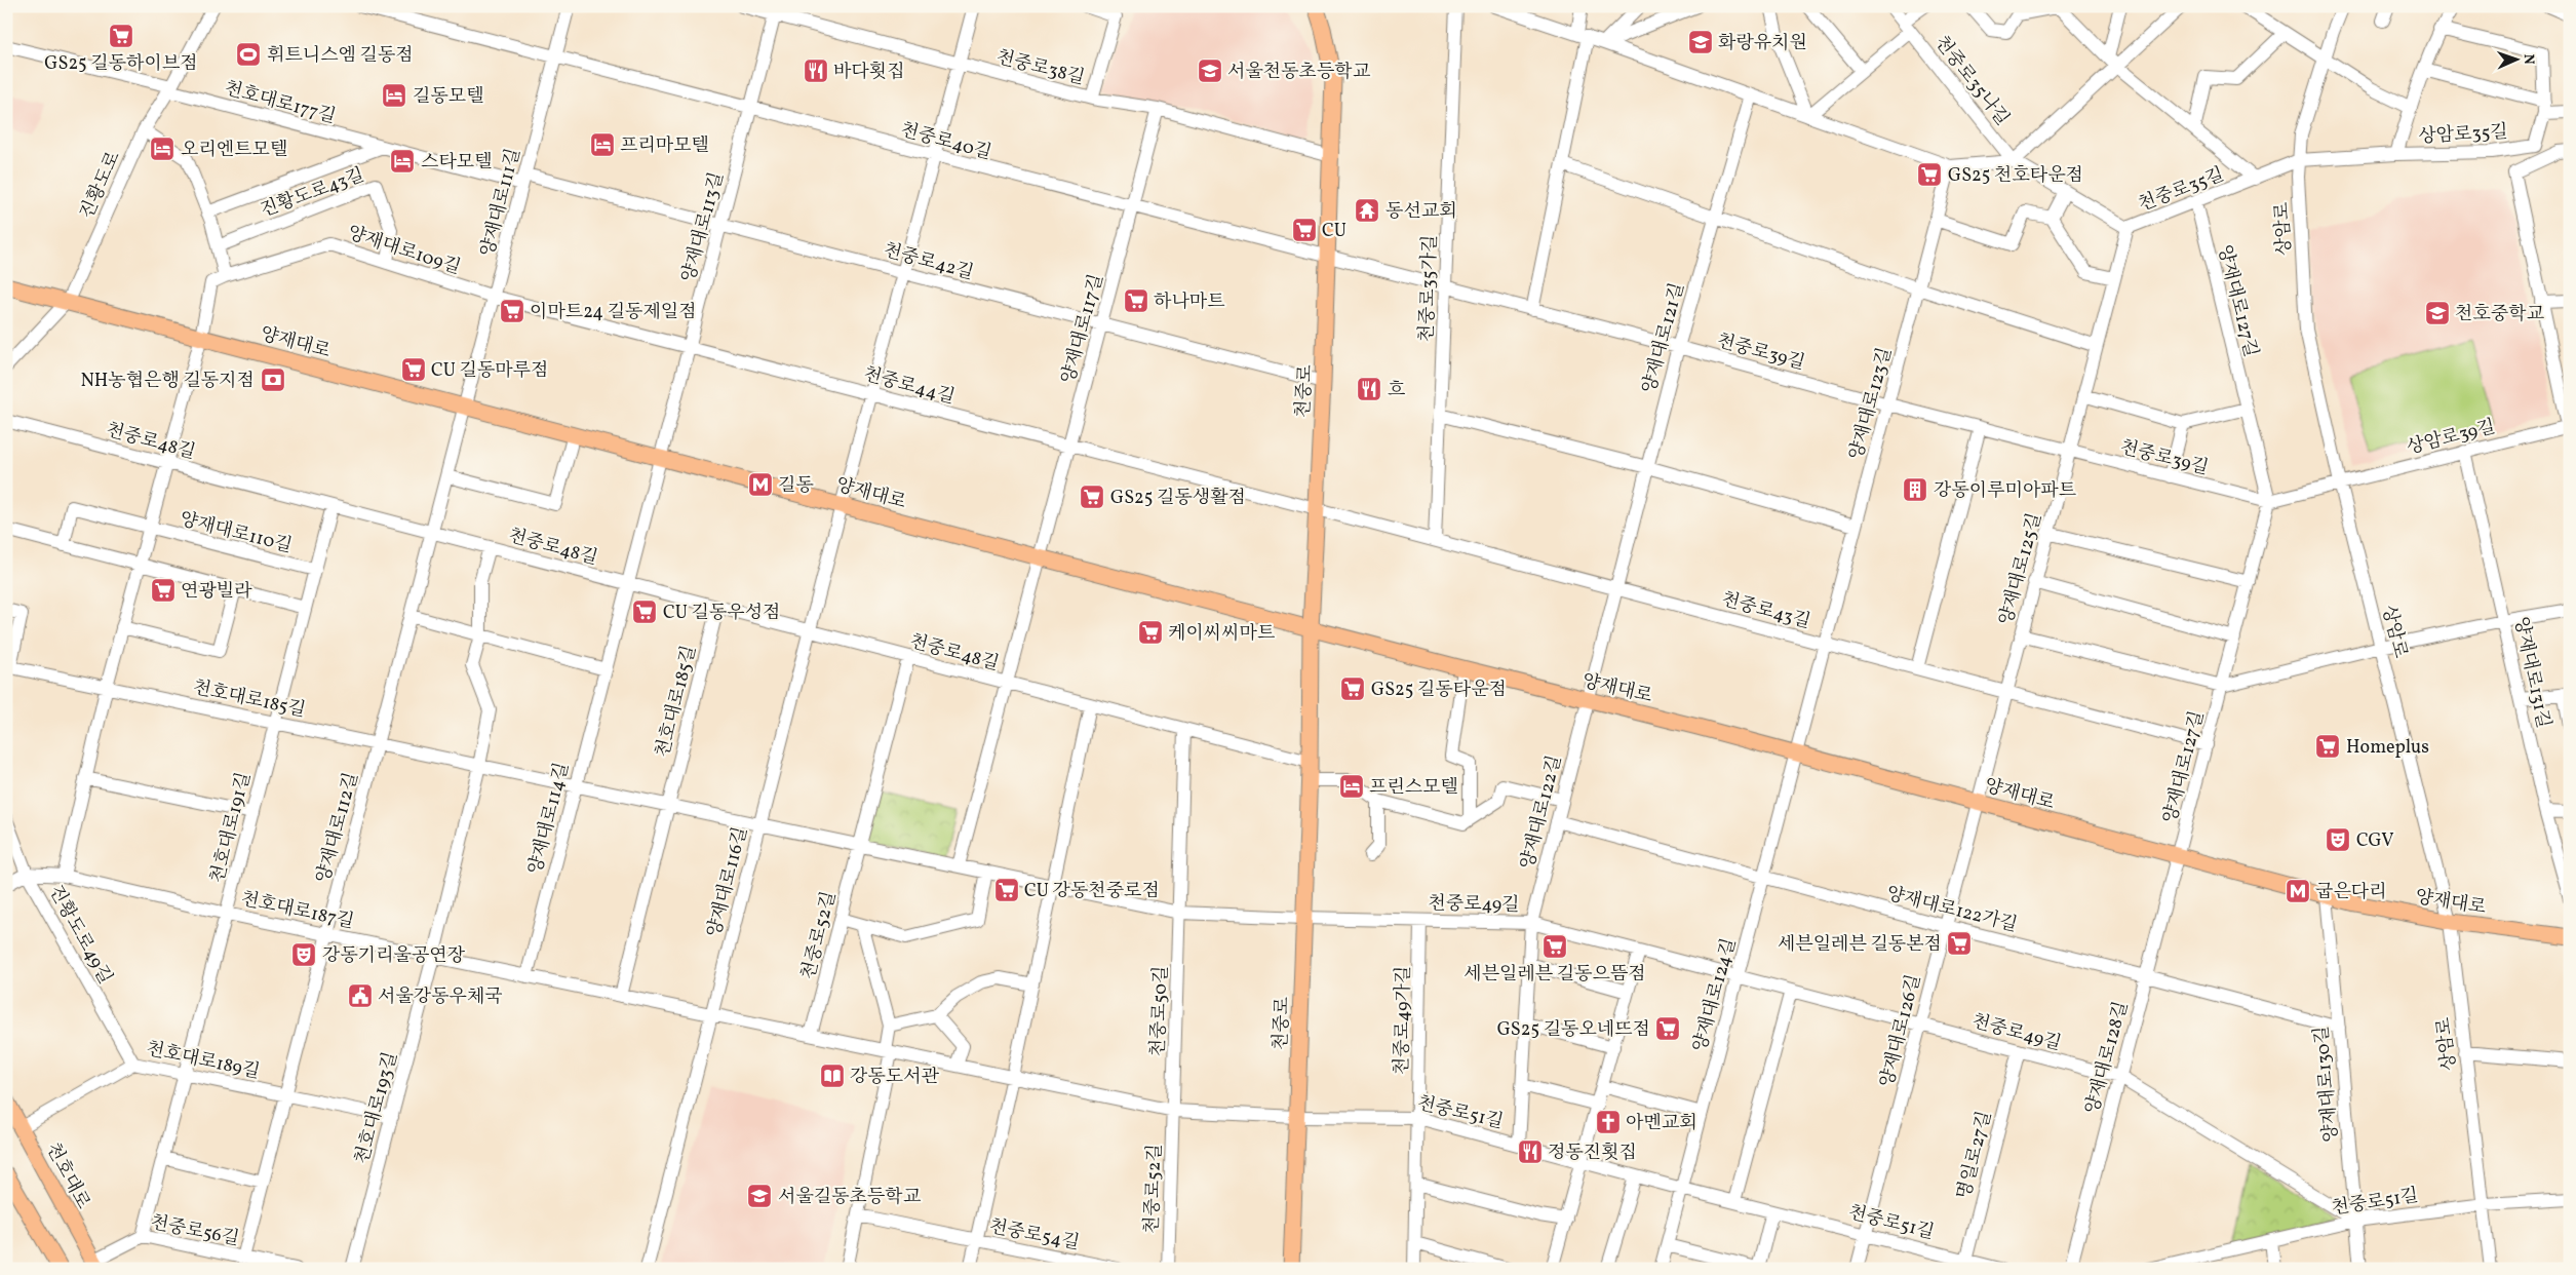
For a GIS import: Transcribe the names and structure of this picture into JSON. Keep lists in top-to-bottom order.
{
  "streets": {
    "main road": ["양재대로", "천중로", "천호대로"],
    "street": [
      "천중로38길",
      "천중로35나길",
      "천호대로177길",
      "상암로35길",
      "천중로40길",
      "진황도로",
      "천중로35길",
      "진황도로43길",
      "양재대로111길",
      "양재대로113길",
      "상암로",
      "양재대로109길",
      "천중로42길",
      "천중로35가길",
      "양재대로127길",
      "양재대로117길",
      "양재대로121길",
      "천중로39길",
      "천중로44길",
      "양재대로123길",
      "상암로39길",
      "천중로48길",
      "양재대로110길",
      "양재대로125길",
      "천중로43길",
      "양재대로131길",
      "천호대로185길",
      "양재대로122길",
      "양재대로114길",
      "천호대로191길",
      "양재대로112길",
      "양재대로116길",
      "천중로49길",
      "양재대로122가길",
      "천호대로187길",
      "진황도로49길",
      "천중로52길",
      "양재대로124길",
      "천중로50길",
      "천중로49가길",
      "양재대로126길",
      "양재대로128길",
      "천호대로189길",
      "양재대로130길",
      "천호대로193길",
      "천중로51길",
      "명일로27길",
      "천중로56길",
      "천중로54길"
    ]
  },
  "crossings": [
    ["천중로38길", "양재대로113길"],
    ["천중로38길", "양재대로117길"],
    ["천중로38길", "천중로"],
    ["천중로38길", "양재대로116길"],
    ["천중로35나길", "천중로35길"],
    ["천호대로177길", "진황도로"],
    ["천호대로177길", "양재대로111길"],
    ["천호대로177길", "천중로42길"],
    ["상암로35길", "천중로35길"],
    ["상암로35길", "상암로"],
    ["천중로40길", "양재대로111길"],
    ["천중로40길", "양재대로113길"],
    ["천중로40길", "양재대로117길"],
    ["천중로40길", "천중로39길"],
    ["천중로40길", "천중로"],
    ["천중로40길", "양재대로116길"],
    ["진황도로", "양재대로"],
    ["천중로35길", "상암로"],
    ["천중로35길", "양재대로127길"],
    ["천중로35길", "양재대로125길"],
    ["진황도로43길", "양재대로109길"],
    ["양재대로111길", "양재대로109길"],
    ["양재대로111길", "천중로42길"],
    ["양재대로111길", "양재대로"],
    ["양재대로111길", "천중로44길"],
    ["양재대로111길", "양재대로112길"],
    ["양재대로113길", "천중로42길"],
    ["양재대로113길", "양재대로"],
    ["양재대로113길", "천중로44길"],
    ["양재대로113길", "양재대로114길"],
    ["상암로", "양재대로"],
    ["상암로", "천중로39길"],
    ["상암로", "상암로39길"],
    ["상암로", "천중로51길"],
    ["양재대로109길", "천중로44길"],
    ["천중로42길", "양재대로117길"],
    ["천중로42길", "천중로"],
    ["천중로42길", "양재대로116길"],
    ["천중로35가길", "천중로39길"],
    ["천중로35가길", "천중로43길"],
    ["양재대로127길", "양재대로"],
    ["양재대로127길", "천중로39길"],
    ["양재대로127길", "천중로43길"],
    ["양재대로127길", "양재대로128길"],
    ["양재대로117길", "양재대로"],
    ["양재대로117길", "천중로44길"],
    ["양재대로121길", "양재대로"],
    ["양재대로121길", "천중로39길"],
    ["양재대로121길", "천중로43길"],
    ["양재대로121길", "양재대로122길"],
    ["양재대로", "천중로"],
    ["양재대로", "양재대로123길"],
    ["양재대로", "양재대로125길"],
    ["양재대로", "양재대로122길"],
    ["양재대로", "양재대로114길"],
    ["양재대로", "양재대로112길"],
    ["양재대로", "양재대로116길"],
    ["양재대로", "양재대로124길"],
    ["양재대로", "양재대로126길"],
    ["양재대로", "양재대로128길"],
    ["양재대로", "양재대로130길"],
    ["천중로39길", "천중로"],
    ["천중로39길", "양재대로123길"],
    ["천중로39길", "상암로39길"],
    ["천중로39길", "양재대로125길"],
    ["천중로44길", "천중로"],
    ["천중로44길", "천중로43길"],
    ["천중로44길", "양재대로116길"],
    ["천중로", "천중로48길"],
    ["천중로", "천중로43길"],
    ["천중로", "천중로49길"],
    ["천중로", "천중로51길"],
    ["양재대로123길", "천중로43길"],
    ["양재대로123길", "양재대로124길"],
    ["상암로39길", "양재대로131길"],
    ["천중로48길", "천호대로185길"],
    ["천중로48길", "양재대로114길"],
    ["천중로48길", "천호대로191길"],
    ["천중로48길", "양재대로112길"],
    ["천중로48길", "양재대로116길"],
    ["양재대로110길", "천호대로191길"],
    ["양재대로125길", "천중로43길"],
    ["양재대로125길", "양재대로126길"],
    ["천호대로185길", "양재대로114길"],
    ["천호대로185길", "천호대로191길"],
    ["천호대로185길", "양재대로112길"],
    ["천호대로185길", "양재대로116길"],
    ["양재대로122길", "천중로49길"],
    ["양재대로122길", "양재대로122가길"],
    ["양재대로122길", "천중로51길"],
    ["양재대로114길", "천호대로187길"],
    ["천호대로191길", "천호대로187길"],
    ["천호대로191길", "천호대로189길"],
    ["천호대로191길", "천중로56길"],
    ["양재대로112길", "천호대로187길"],
    ["양재대로112길", "천호대로189길"],
    ["양재대로112길", "천중로56길"],
    ["양재대로116길", "천호대로187길"],
    ["천중로49길", "양재대로124길"],
    ["천중로49길", "천중로49가길"],
    ["천중로49길", "양재대로126길"],
    ["천중로49길", "양재대로128길"],
    ["천중로49길", "양재대로130길"],
    ["천중로49길", "천중로51길"],
    ["천중로49길", "명일로27길"],
    ["양재대로122가길", "양재대로124길"],
    ["양재대로122가길", "양재대로126길"],
    ["양재대로122가길", "양재대로128길"],
    ["양재대로122가길", "양재대로130길"],
    ["천호대로187길", "진황도로49길"],
    ["천호대로187길", "천호대로193길"],
    ["진황도로49길", "천호대로189길"],
    ["천중로52길", "천중로50길"],
    ["양재대로124길", "천중로51길"],
    ["천중로49가길", "천중로51길"],
    ["양재대로126길", "천중로51길"],
    ["천호대로189길", "천호대로193길"],
    ["천호대로189길", "천호대로"],
    ["양재대로130길", "천중로51길"],
    ["천중로51길", "명일로27길"],
    ["천호대로", "천중로56길"]
  ],
  "places": {
    "supermarket": [
      "GS25 길동하이브점",
      "GS25 천호타운점",
      "CU",
      "하나마트",
      "이마트24 길동제일점",
      "CU 길동마루점",
      "GS25 길동생활점",
      "연광빌라",
      "CU 길동우성점",
      "케이씨씨마트",
      "GS25 길동타운점",
      "Homeplus",
      "CU 강동천중로점",
      "세븐일레븐 길동본점",
      "세븐일레븐 길동으뜸점",
      "GS25 길동오네뜨점"
    ],
    "school or university": [
      "화랑유치원",
      "서울천동초등학교",
      "천호중학교",
      "서울길동초등학교"
    ],
    "sports": ["휘트니스엠 길동점"],
    "restaurant": ["바다횟집", "흐", "정동진횟집"],
    "hotel": [
      "길동모텔",
      "프리마모텔",
      "오리엔트모텔",
      "스타모텔",
      "프린스모텔"
    ],
    "temple": ["동선교회"],
    "bank": ["NH농협은행 길동지점"],
    "metro station": ["길동", "굽은다리"],
    "building": ["강동이루미아파트"],
    "theatre": ["CGV", "강동기리울공연장"],
    "public building": ["서울강동우체국"],
    "library": ["강동도서관"],
    "church": ["아멘교회"]
  },
  "north": "right"
}
